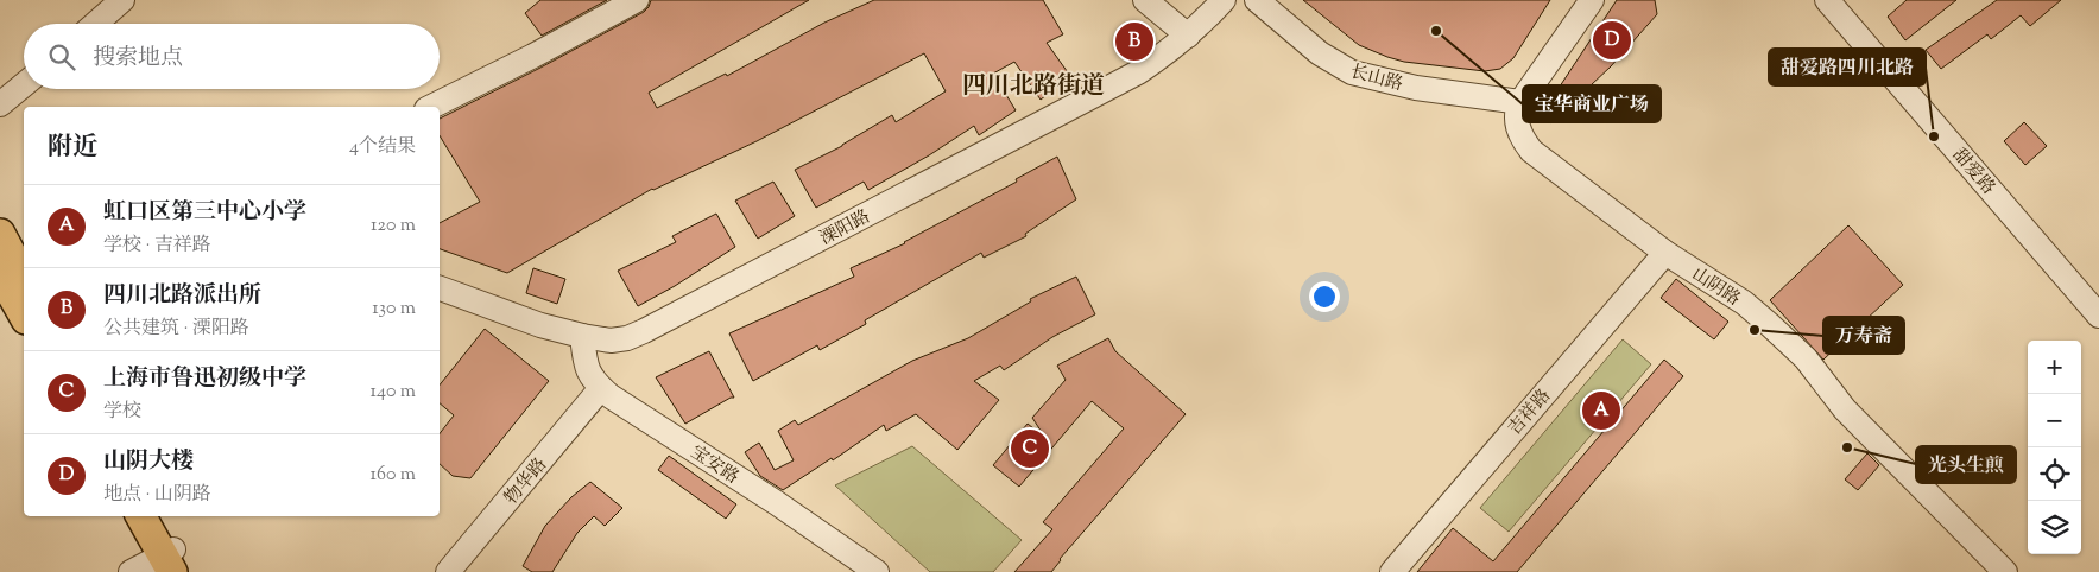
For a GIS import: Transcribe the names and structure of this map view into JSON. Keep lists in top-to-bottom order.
{
  "streets": {
    "street": [
      "长山路",
      "甜爱路",
      "溧阳路",
      "山阴路",
      "吉祥路",
      "宝安路",
      "物华路"
    ]
  },
  "crossings": [
    ["长山路", "山阴路"],
    ["溧阳路", "宝安路"],
    ["山阴路", "吉祥路"],
    ["宝安路", "物华路"]
  ],
  "districts": ["四川北路街道"],
  "places": [
    "宝华商业广场",
    "甜爱路四川北路",
    "万寿斋",
    "光头生煎"
  ],
  "page": {
    "pins": [
      "D",
      "B",
      "A",
      "C"
    ],
    "search": "搜索地点",
    "heading": ["附近", "4个结果"],
    "list": [
      {
        "mark": "A",
        "name": "虹口区第三中心小学",
        "note": "学校 · 吉祥路",
        "value": "120 m"
      },
      {
        "mark": "B",
        "name": "四川北路派出所",
        "note": "公共建筑 · 溧阳路",
        "value": "130 m"
      },
      {
        "mark": "C",
        "name": "上海市鲁迅初级中学",
        "note": "学校",
        "value": "140 m"
      },
      {
        "mark": "D",
        "name": "山阴大楼",
        "note": "地点 · 山阴路",
        "value": "160 m"
      }
    ],
    "map_buttons": ["+", "−"]
  }
}
